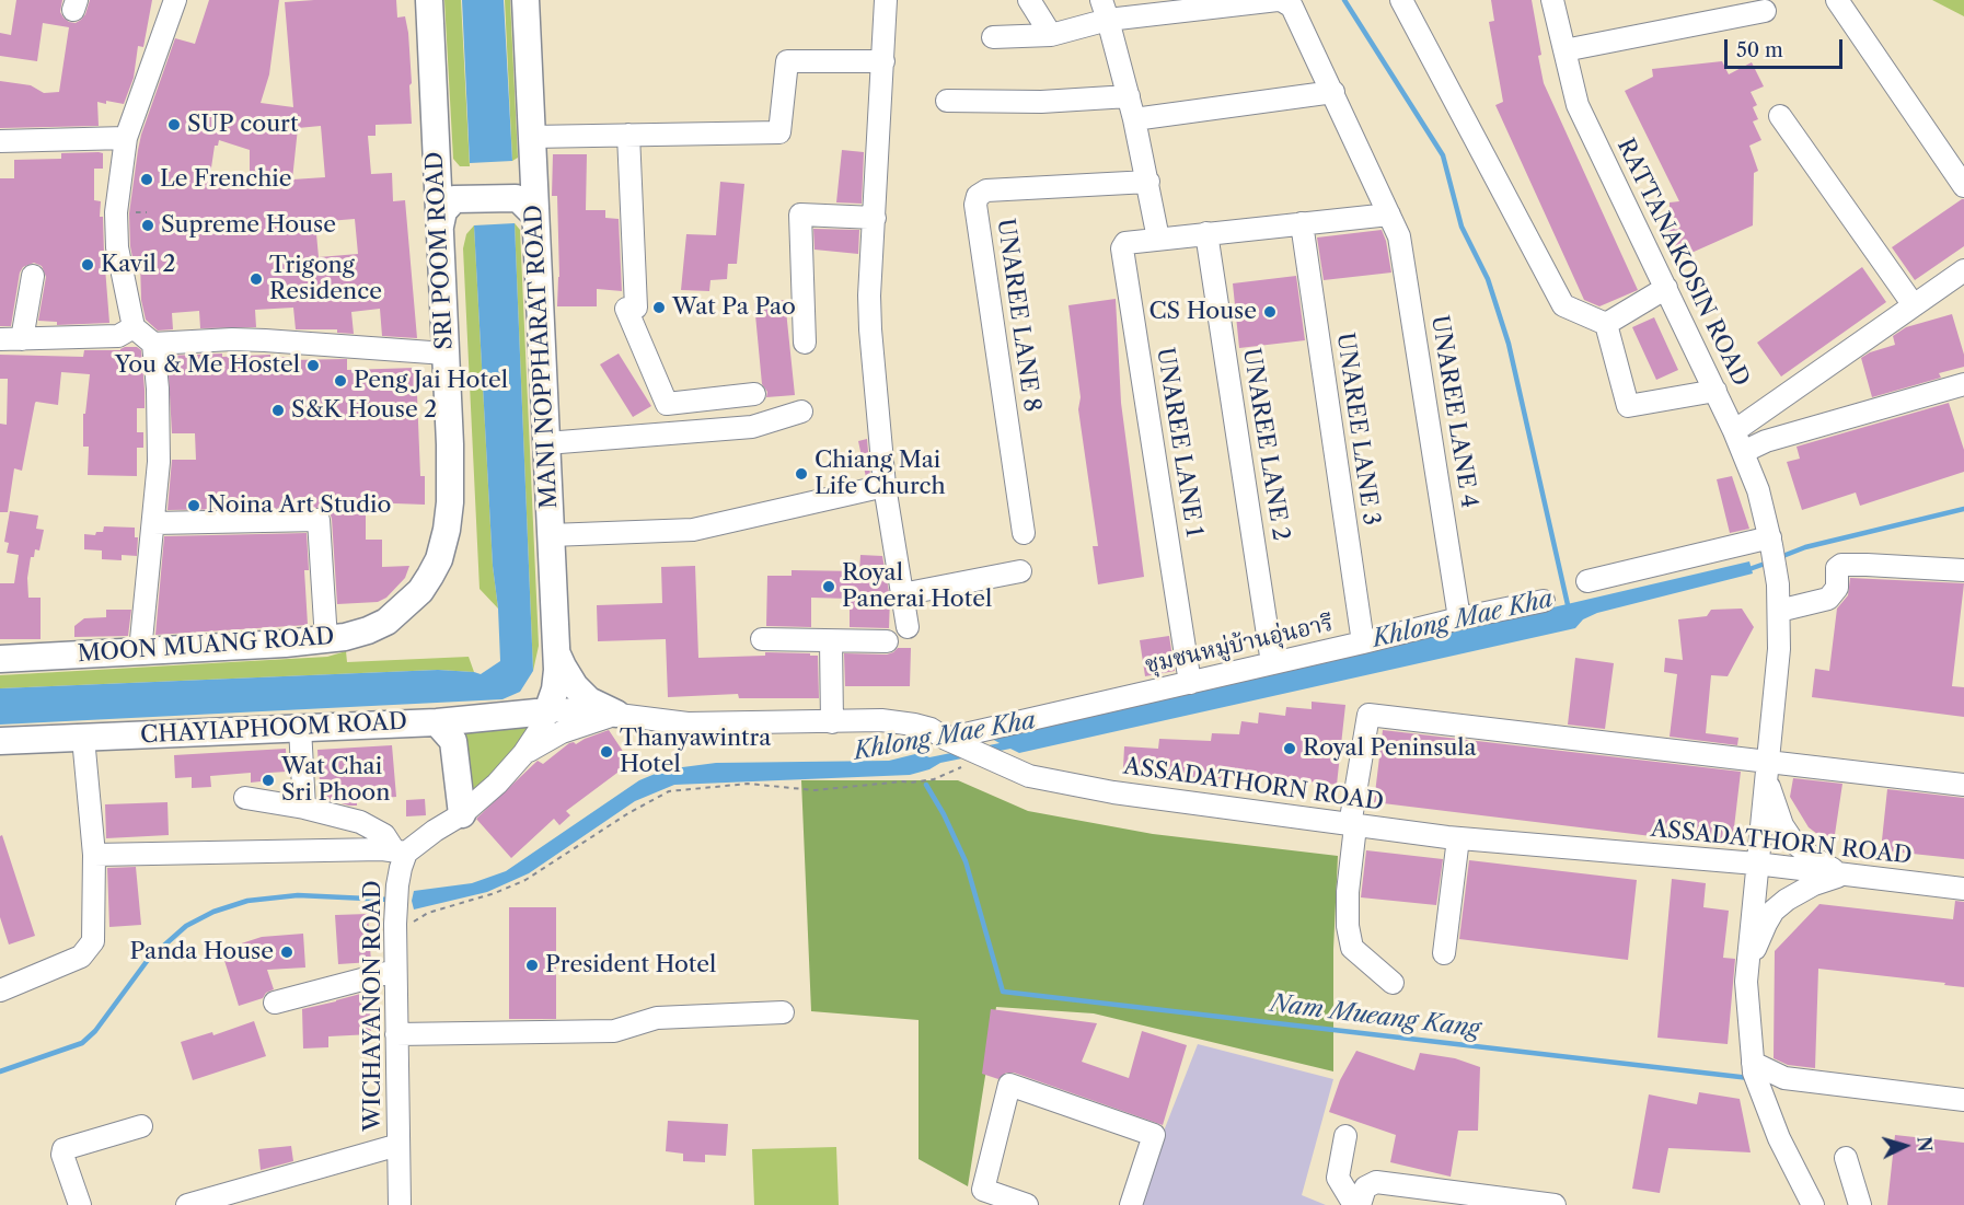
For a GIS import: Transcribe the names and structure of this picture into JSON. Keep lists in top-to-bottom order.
{
  "streets": {
    "main road": [
      "SRI POOM ROAD",
      "MANI NOPPHARAT ROAD",
      "MOON MUANG ROAD",
      "CHAYIAPHOOM ROAD"
    ],
    "street": [
      "RATTANAKOSIN ROAD",
      "UNAREE LANE 8",
      "UNAREE LANE 4",
      "UNAREE LANE 3",
      "UNAREE LANE 1",
      "UNAREE LANE 2",
      "ชุมชนหมู่บ้านอุ่นอารี",
      "ASSADATHORN ROAD",
      "WICHAYANON ROAD"
    ]
  },
  "crossings": [
    ["SRI POOM ROAD", "MOON MUANG ROAD"],
    ["MANI NOPPHARAT ROAD", "CHAYIAPHOOM ROAD"],
    ["MANI NOPPHARAT ROAD", "ASSADATHORN ROAD"],
    ["MANI NOPPHARAT ROAD", "WICHAYANON ROAD"],
    ["UNAREE LANE 4", "ชุมชนหมู่บ้านอุ่นอารี"],
    ["UNAREE LANE 3", "ชุมชนหมู่บ้านอุ่นอารี"],
    ["UNAREE LANE 1", "ชุมชนหมู่บ้านอุ่นอารี"],
    ["UNAREE LANE 2", "ชุมชนหมู่บ้านอุ่นอารี"],
    ["ชุมชนหมู่บ้านอุ่นอารี", "ASSADATHORN ROAD"],
    ["CHAYIAPHOOM ROAD", "ASSADATHORN ROAD"],
    ["CHAYIAPHOOM ROAD", "WICHAYANON ROAD"],
    ["ASSADATHORN ROAD", "WICHAYANON ROAD"]
  ],
  "water": ["Khlong Mae Kha", "Nam Mueang Kang"],
  "places": [
    "SUP court",
    "Le Frenchie",
    "Supreme House",
    "Kavil 2",
    "Trigong Residence",
    "Wat Pa Pao",
    "CS House",
    "You & Me Hostel",
    "Peng Jai Hotel",
    "S&K House 2",
    "Chiang Mai Life Church",
    "Noina Art Studio",
    "Royal Panerai Hotel",
    "Royal Peninsula",
    "Thanyawintra Hotel",
    "Wat Chai Sri Phoon",
    "Panda House",
    "President Hotel"
  ],
  "scale_bar": "50 m",
  "north": "right"
}
